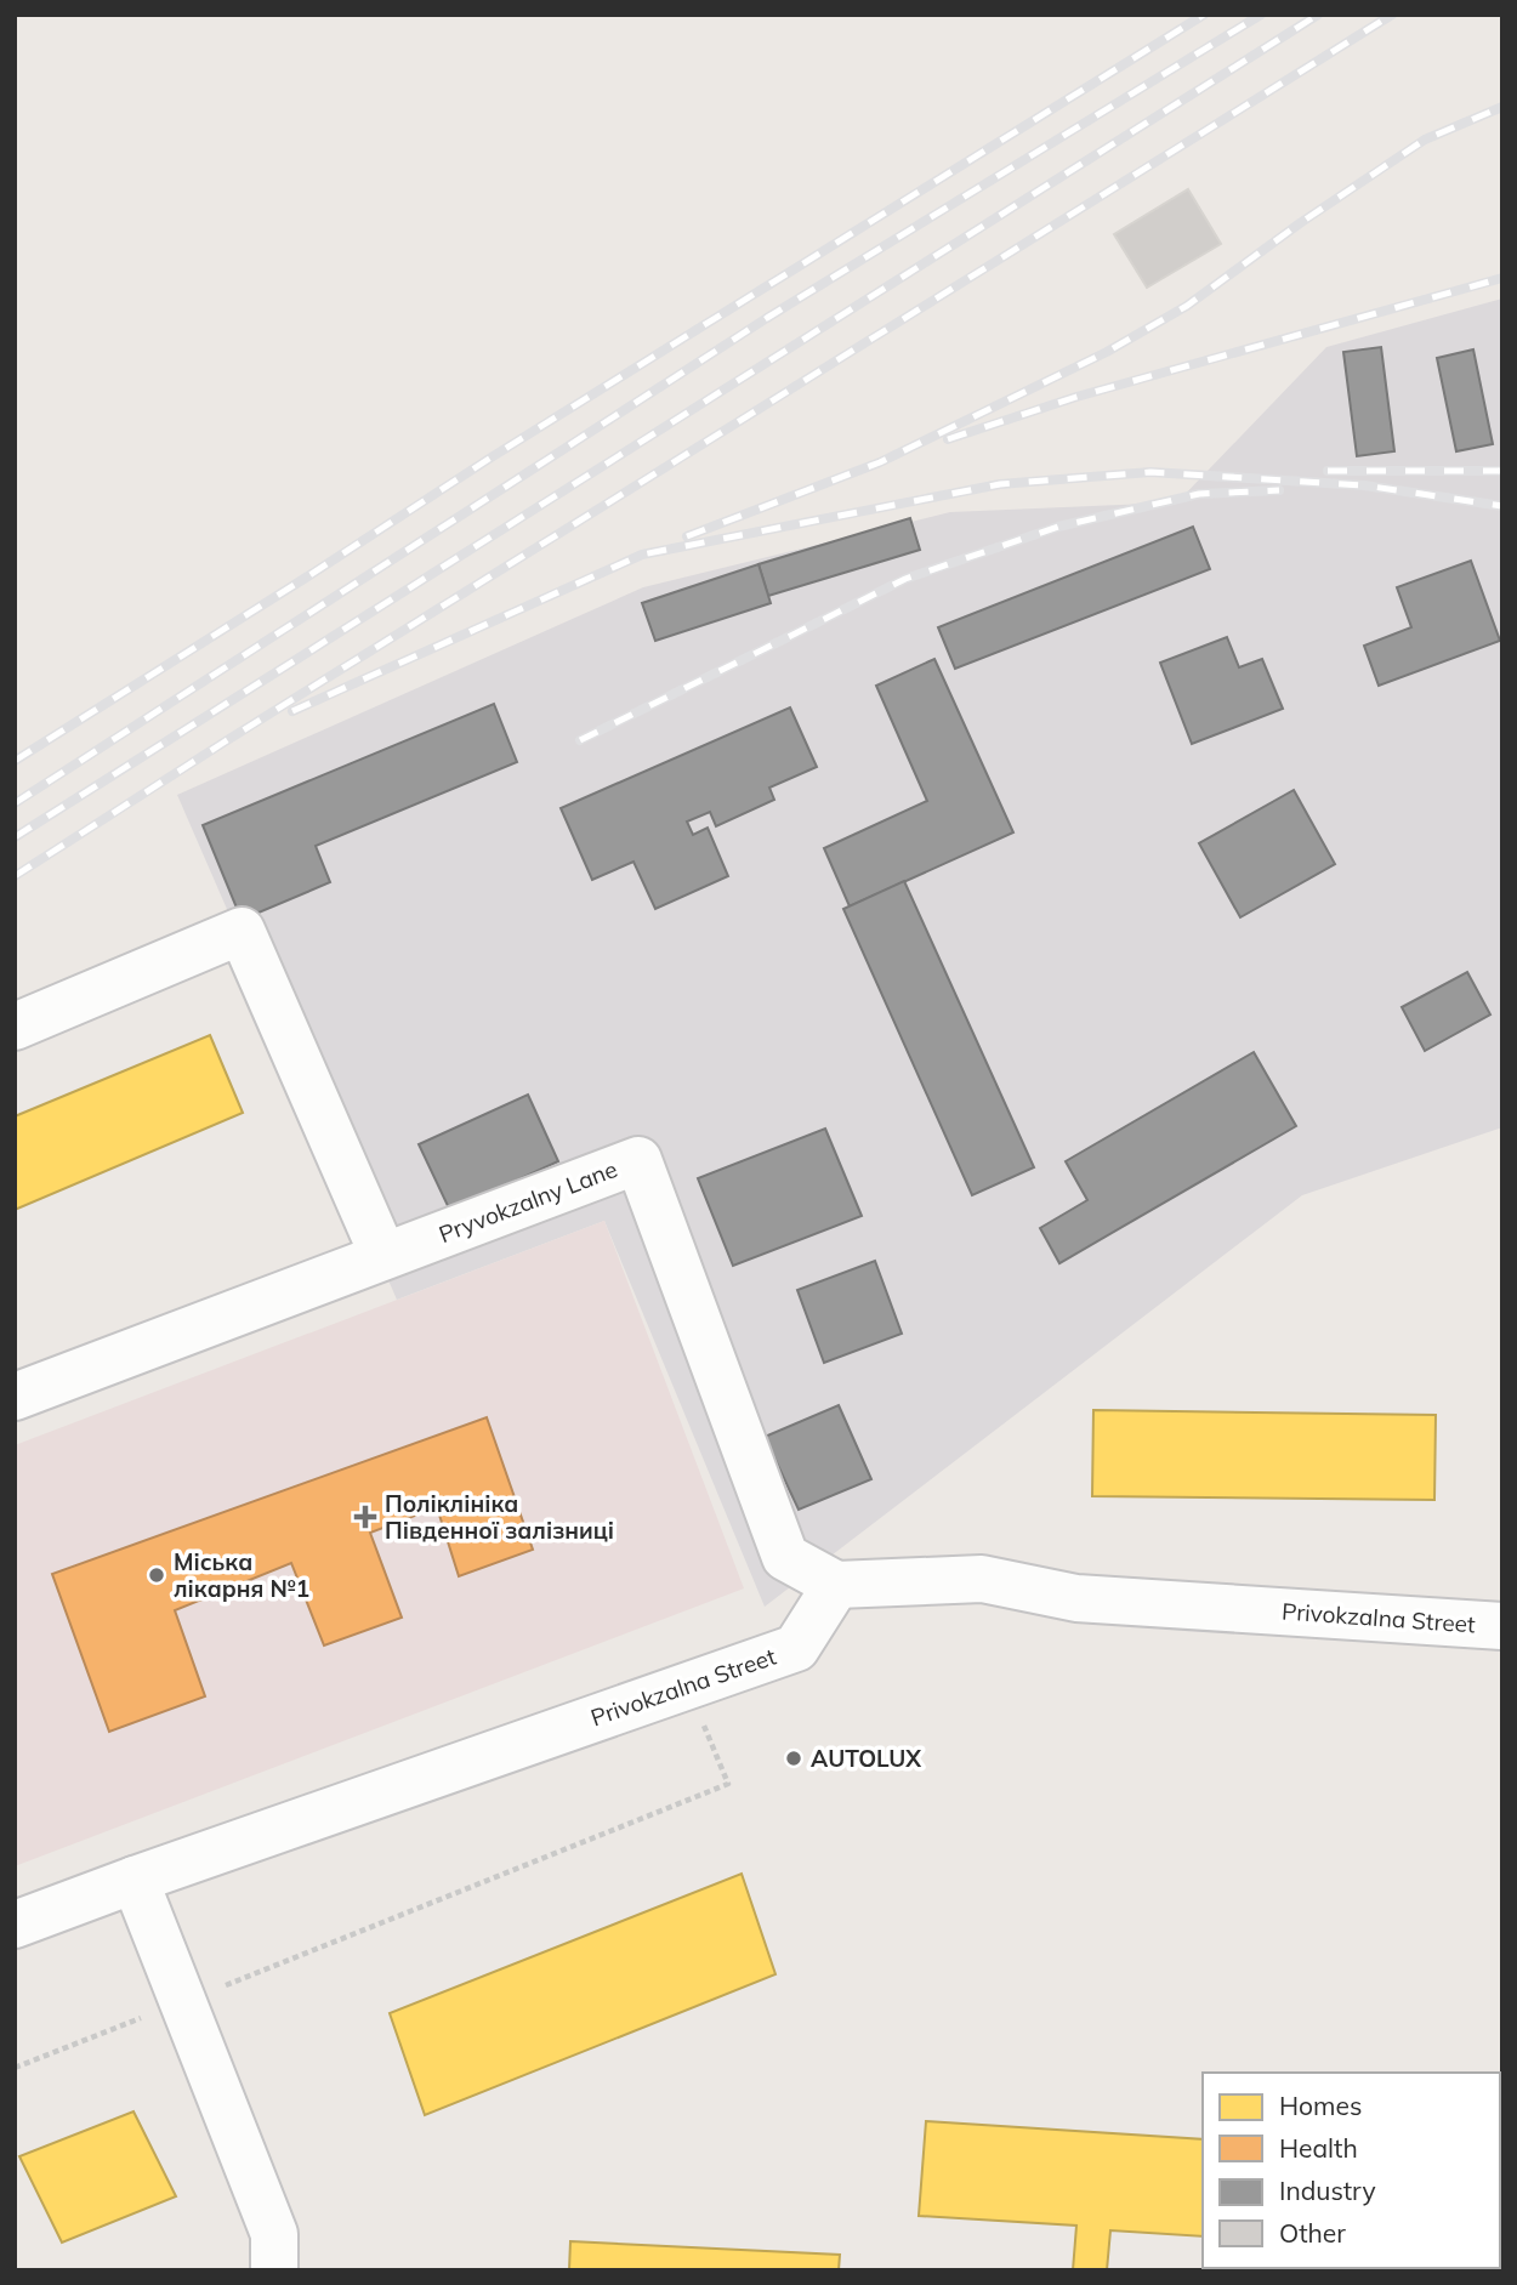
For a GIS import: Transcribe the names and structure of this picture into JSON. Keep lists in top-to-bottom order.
{
  "streets": {
    "street": ["Pryvokzalny Lane", "Privokzalna Street"]
  },
  "crossings": [
    ["Pryvokzalny Lane", "Privokzalna Street"]
  ],
  "places": {
    "health": ["Поліклініка Південної залізниці"],
    "other": ["Міська лікарня №1", "AUTOLUX"]
  },
  "legend": [
    "Homes",
    "Health",
    "Industry",
    "Other"
  ]
}
